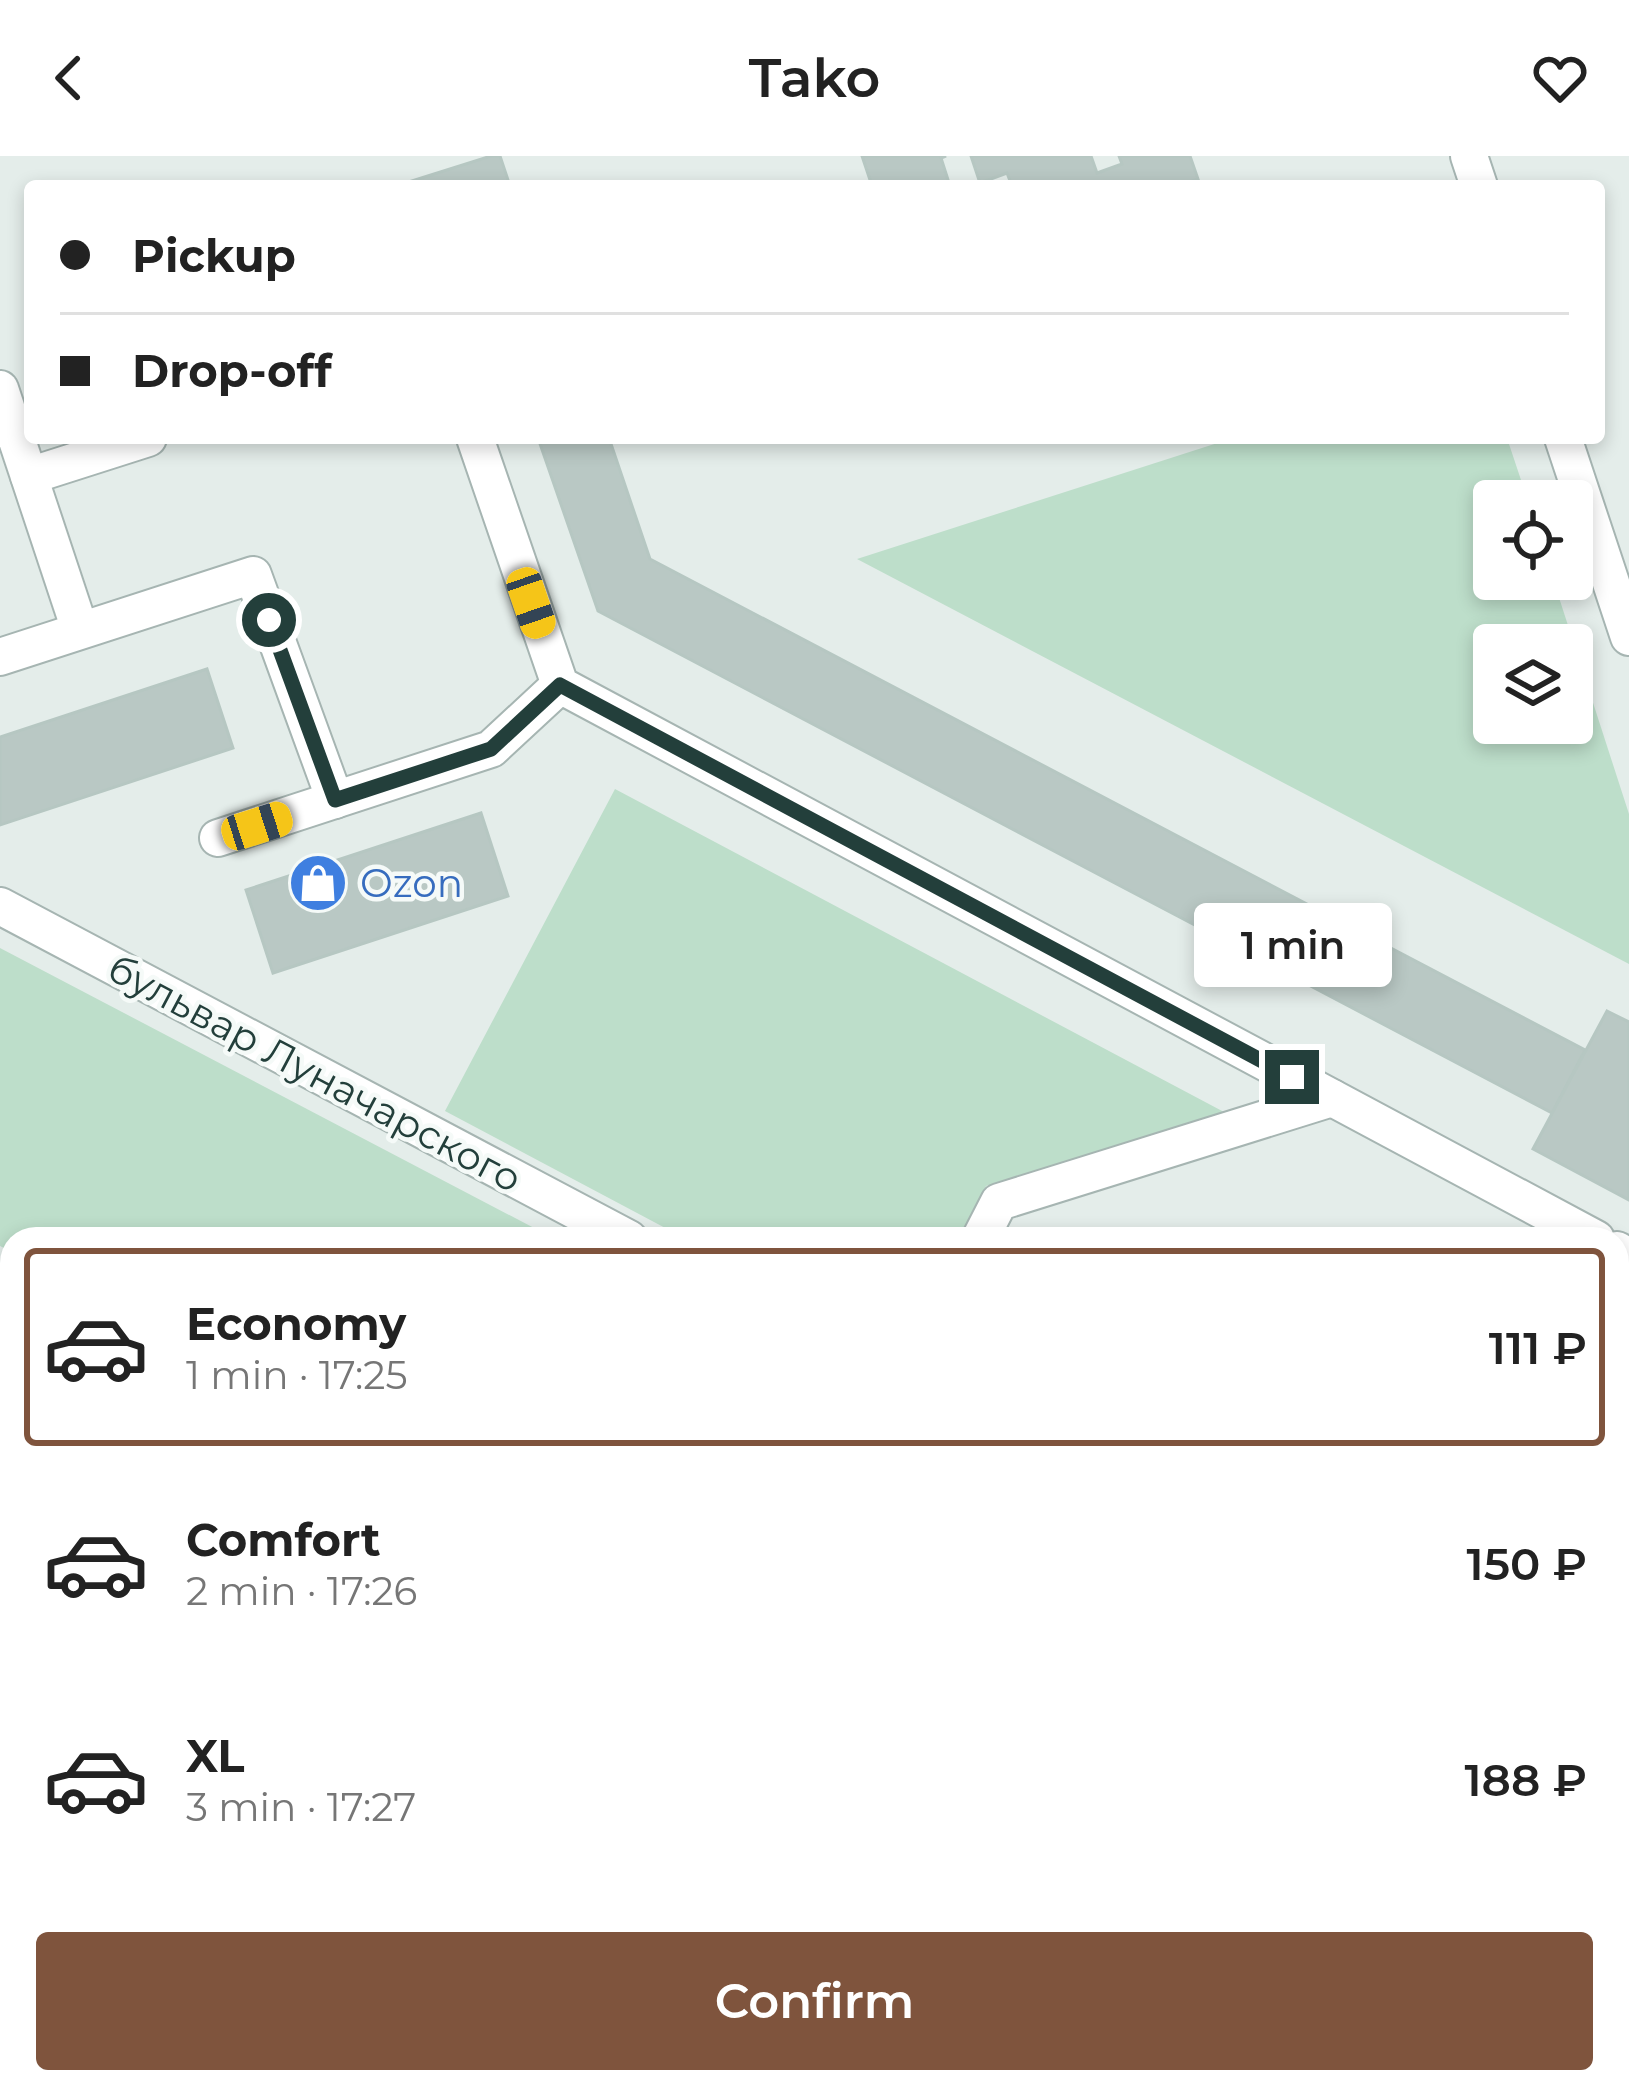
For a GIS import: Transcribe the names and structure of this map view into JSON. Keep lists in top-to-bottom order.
{
  "streets": {
    "street": ["бульвар Луначарского"]
  },
  "places": {
    "shop": ["Ozon"]
  },
  "page": {
    "header": "Tako",
    "banner": ["Pickup", "Drop-off"],
    "bubble": "1 min",
    "list": [
      {
        "name": "Economy",
        "note": "1 min · 17:25",
        "value": "111 ₽"
      },
      {
        "name": "Comfort",
        "note": "2 min · 17:26",
        "value": "150 ₽"
      },
      {
        "name": "XL",
        "note": "3 min · 17:27",
        "value": "188 ₽"
      }
    ],
    "buttons": "Confirm"
  }
}
